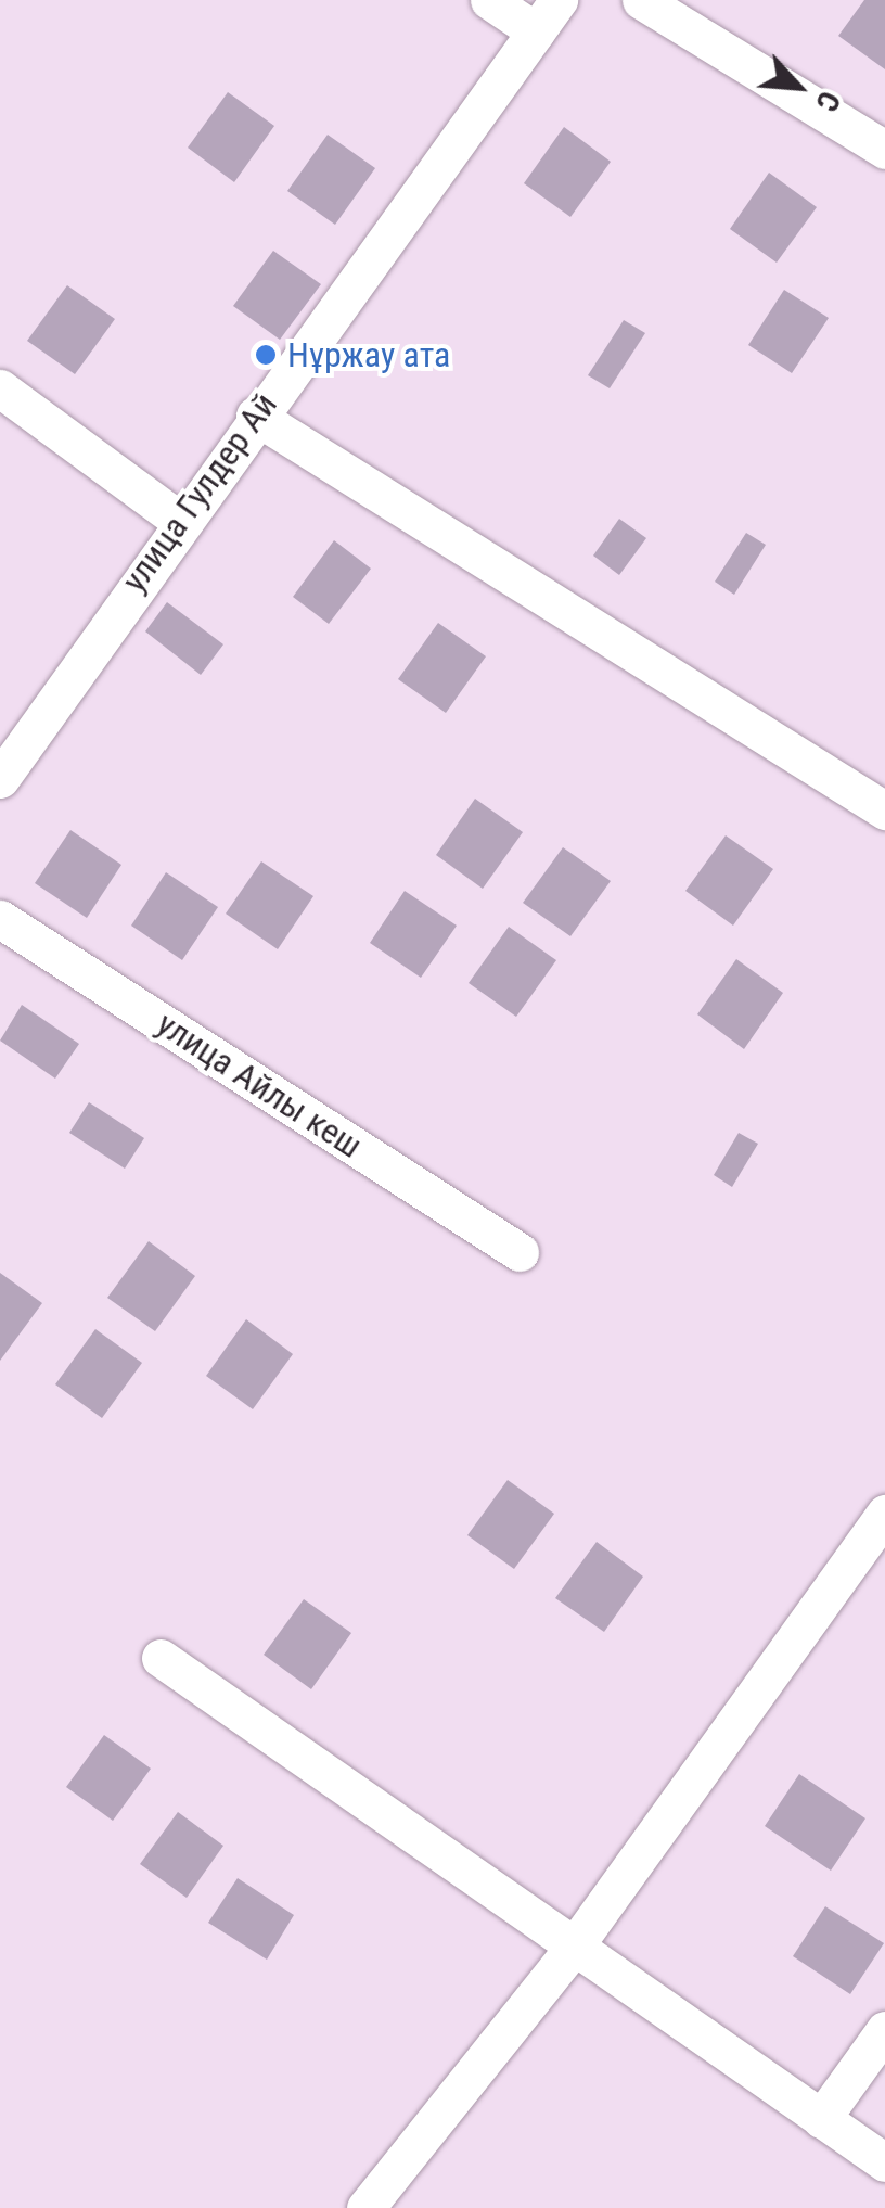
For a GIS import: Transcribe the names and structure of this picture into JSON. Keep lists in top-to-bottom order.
{
  "streets": {
    "street": ["улица Гулдер Ай", "улица Айлы кеш"]
  },
  "places": ["Нұржау ата"],
  "north": "bottom right"
}
